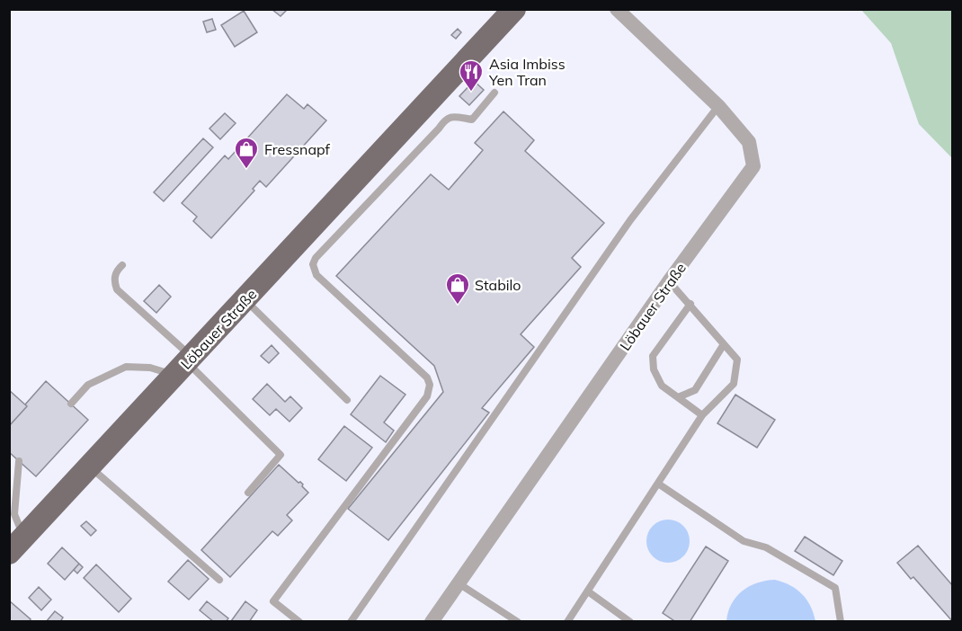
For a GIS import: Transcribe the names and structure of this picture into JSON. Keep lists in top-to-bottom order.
{
  "streets": {
    "main road": ["Löbauer Straße"]
  },
  "places": {
    "restaurant": ["Asia Imbiss Yen Tran"],
    "shop": ["Fressnapf", "Stabilo"]
  }
}
